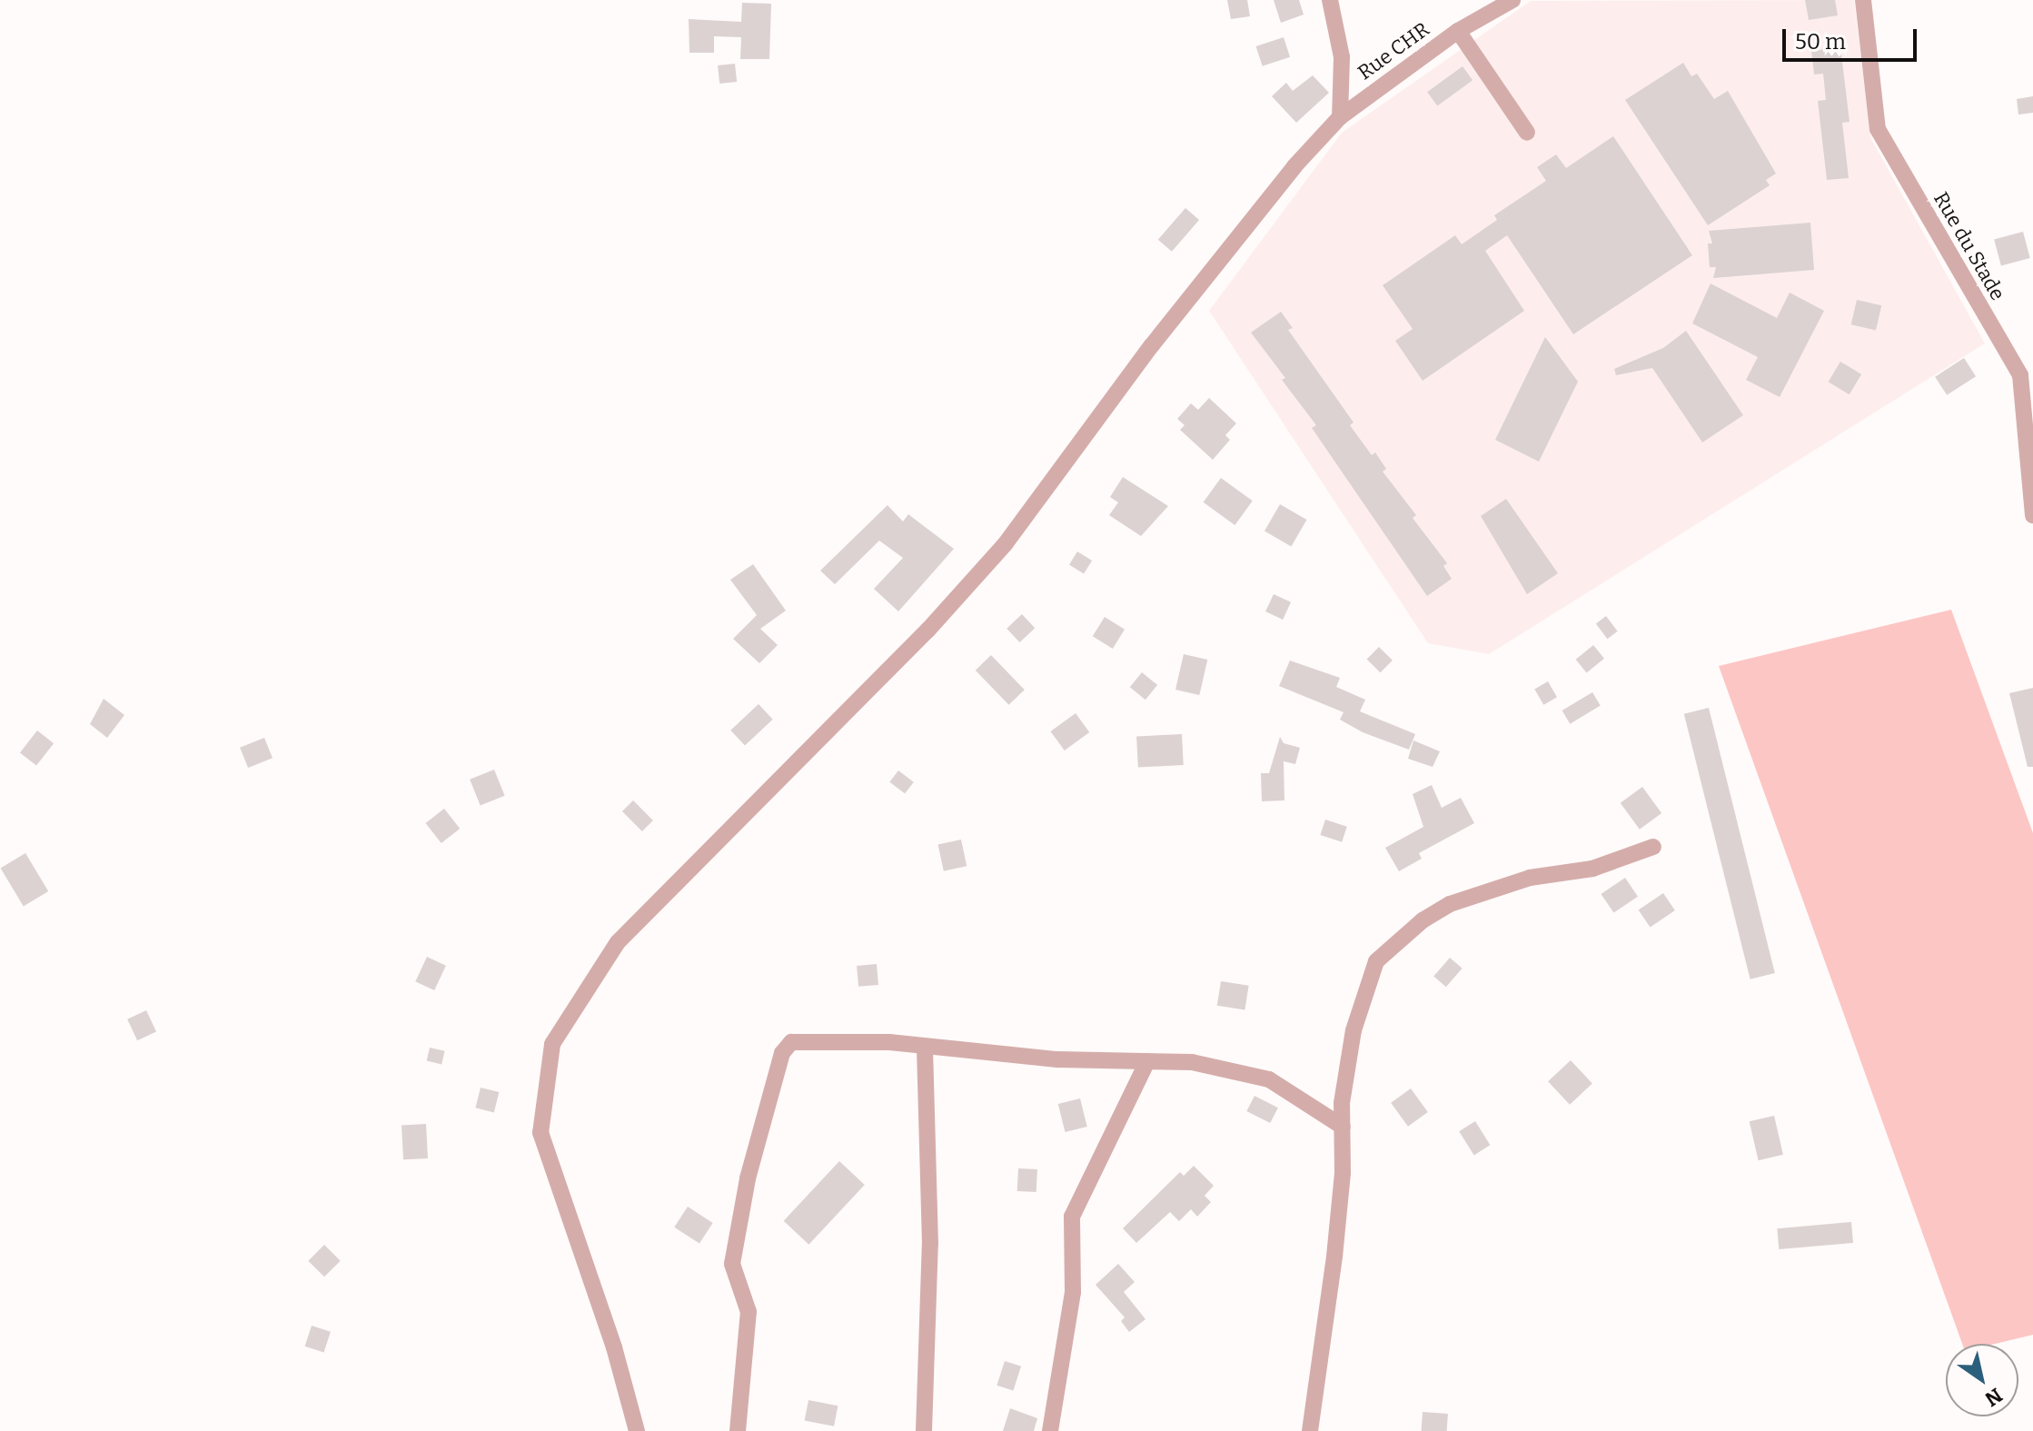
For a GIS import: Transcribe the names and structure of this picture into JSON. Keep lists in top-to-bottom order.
{
  "streets": {
    "street": ["Rue CHR", "Rue du Stade"]
  },
  "scale_bar": "50 m",
  "north": "bottom right"
}
